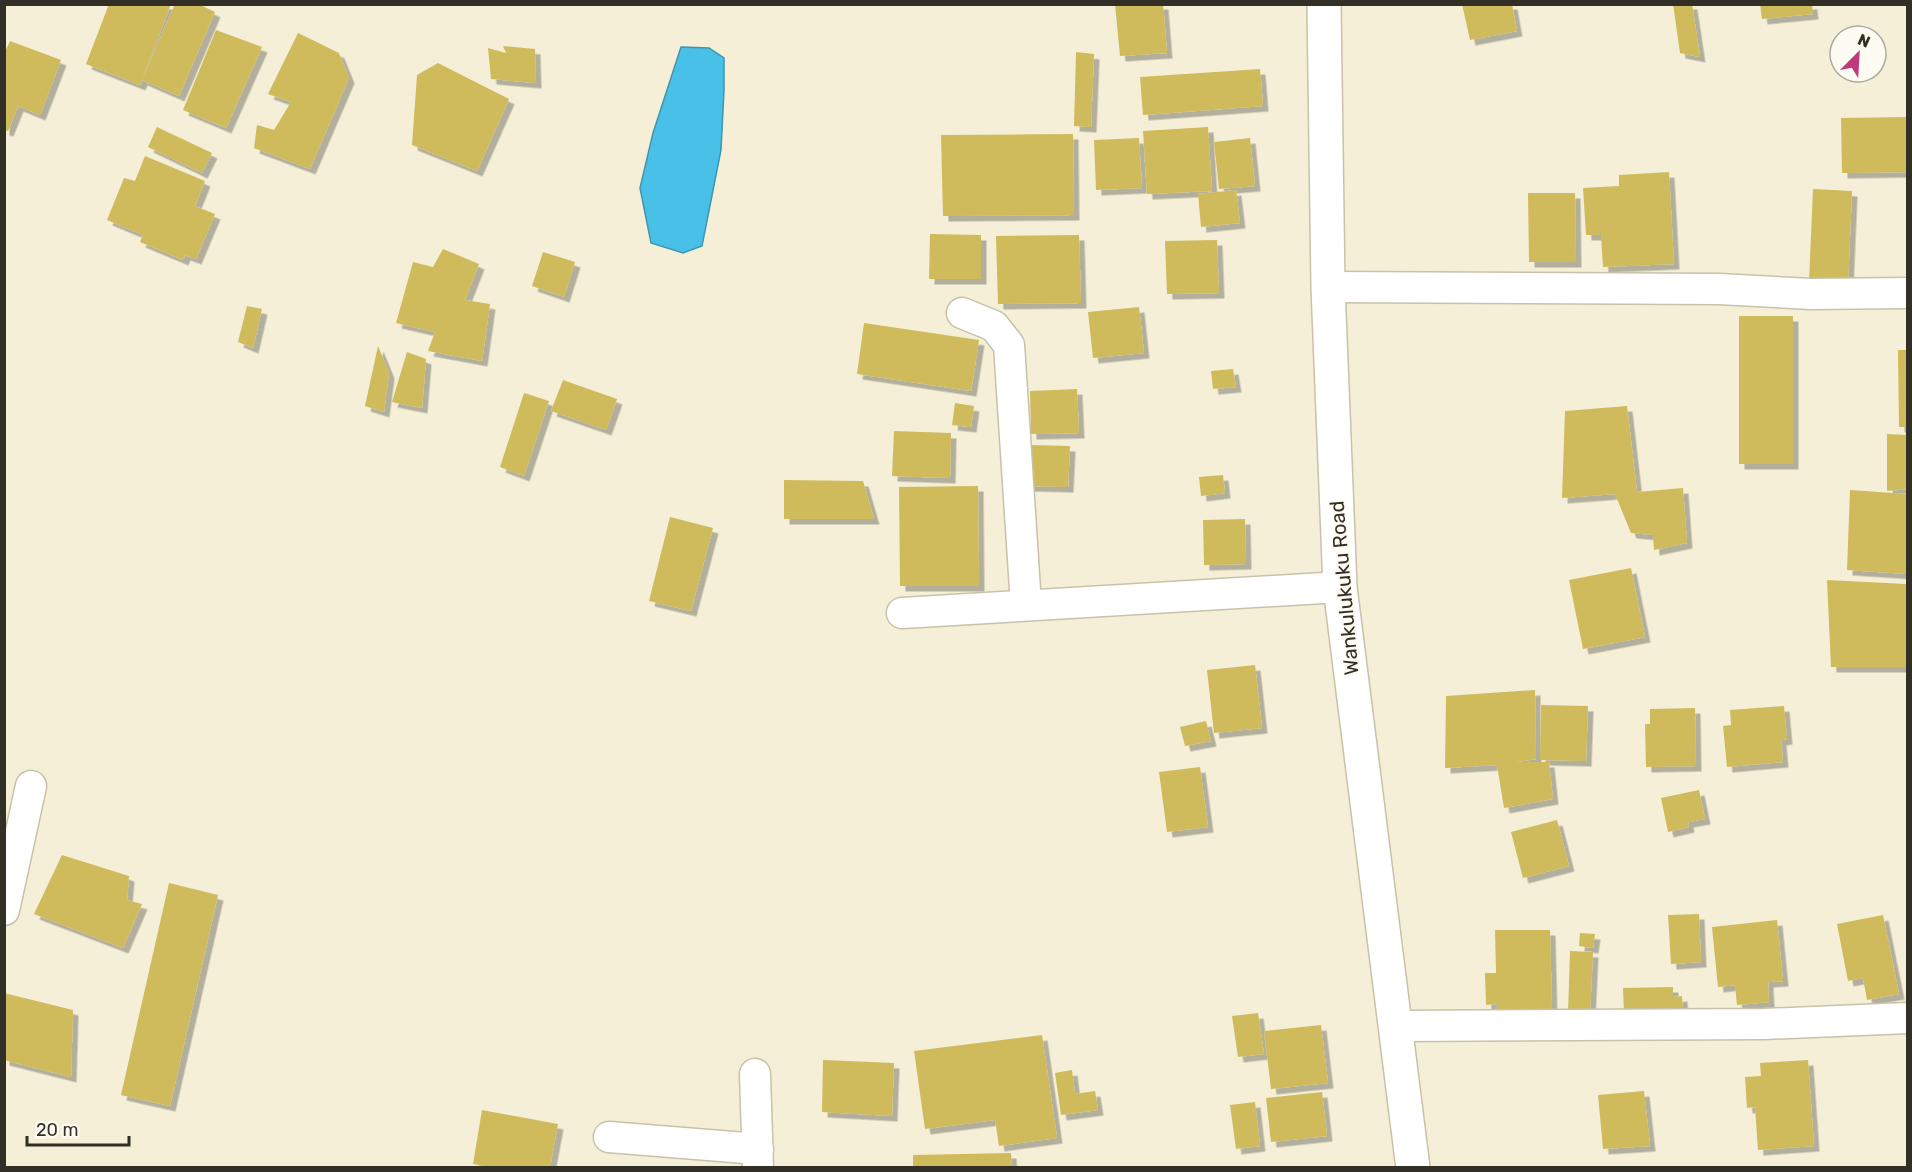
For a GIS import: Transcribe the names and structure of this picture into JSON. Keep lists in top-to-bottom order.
{
  "streets": {
    "main road": ["Wankulukuku Road"]
  },
  "scale_bar": "20 m",
  "north": "top right"
}
